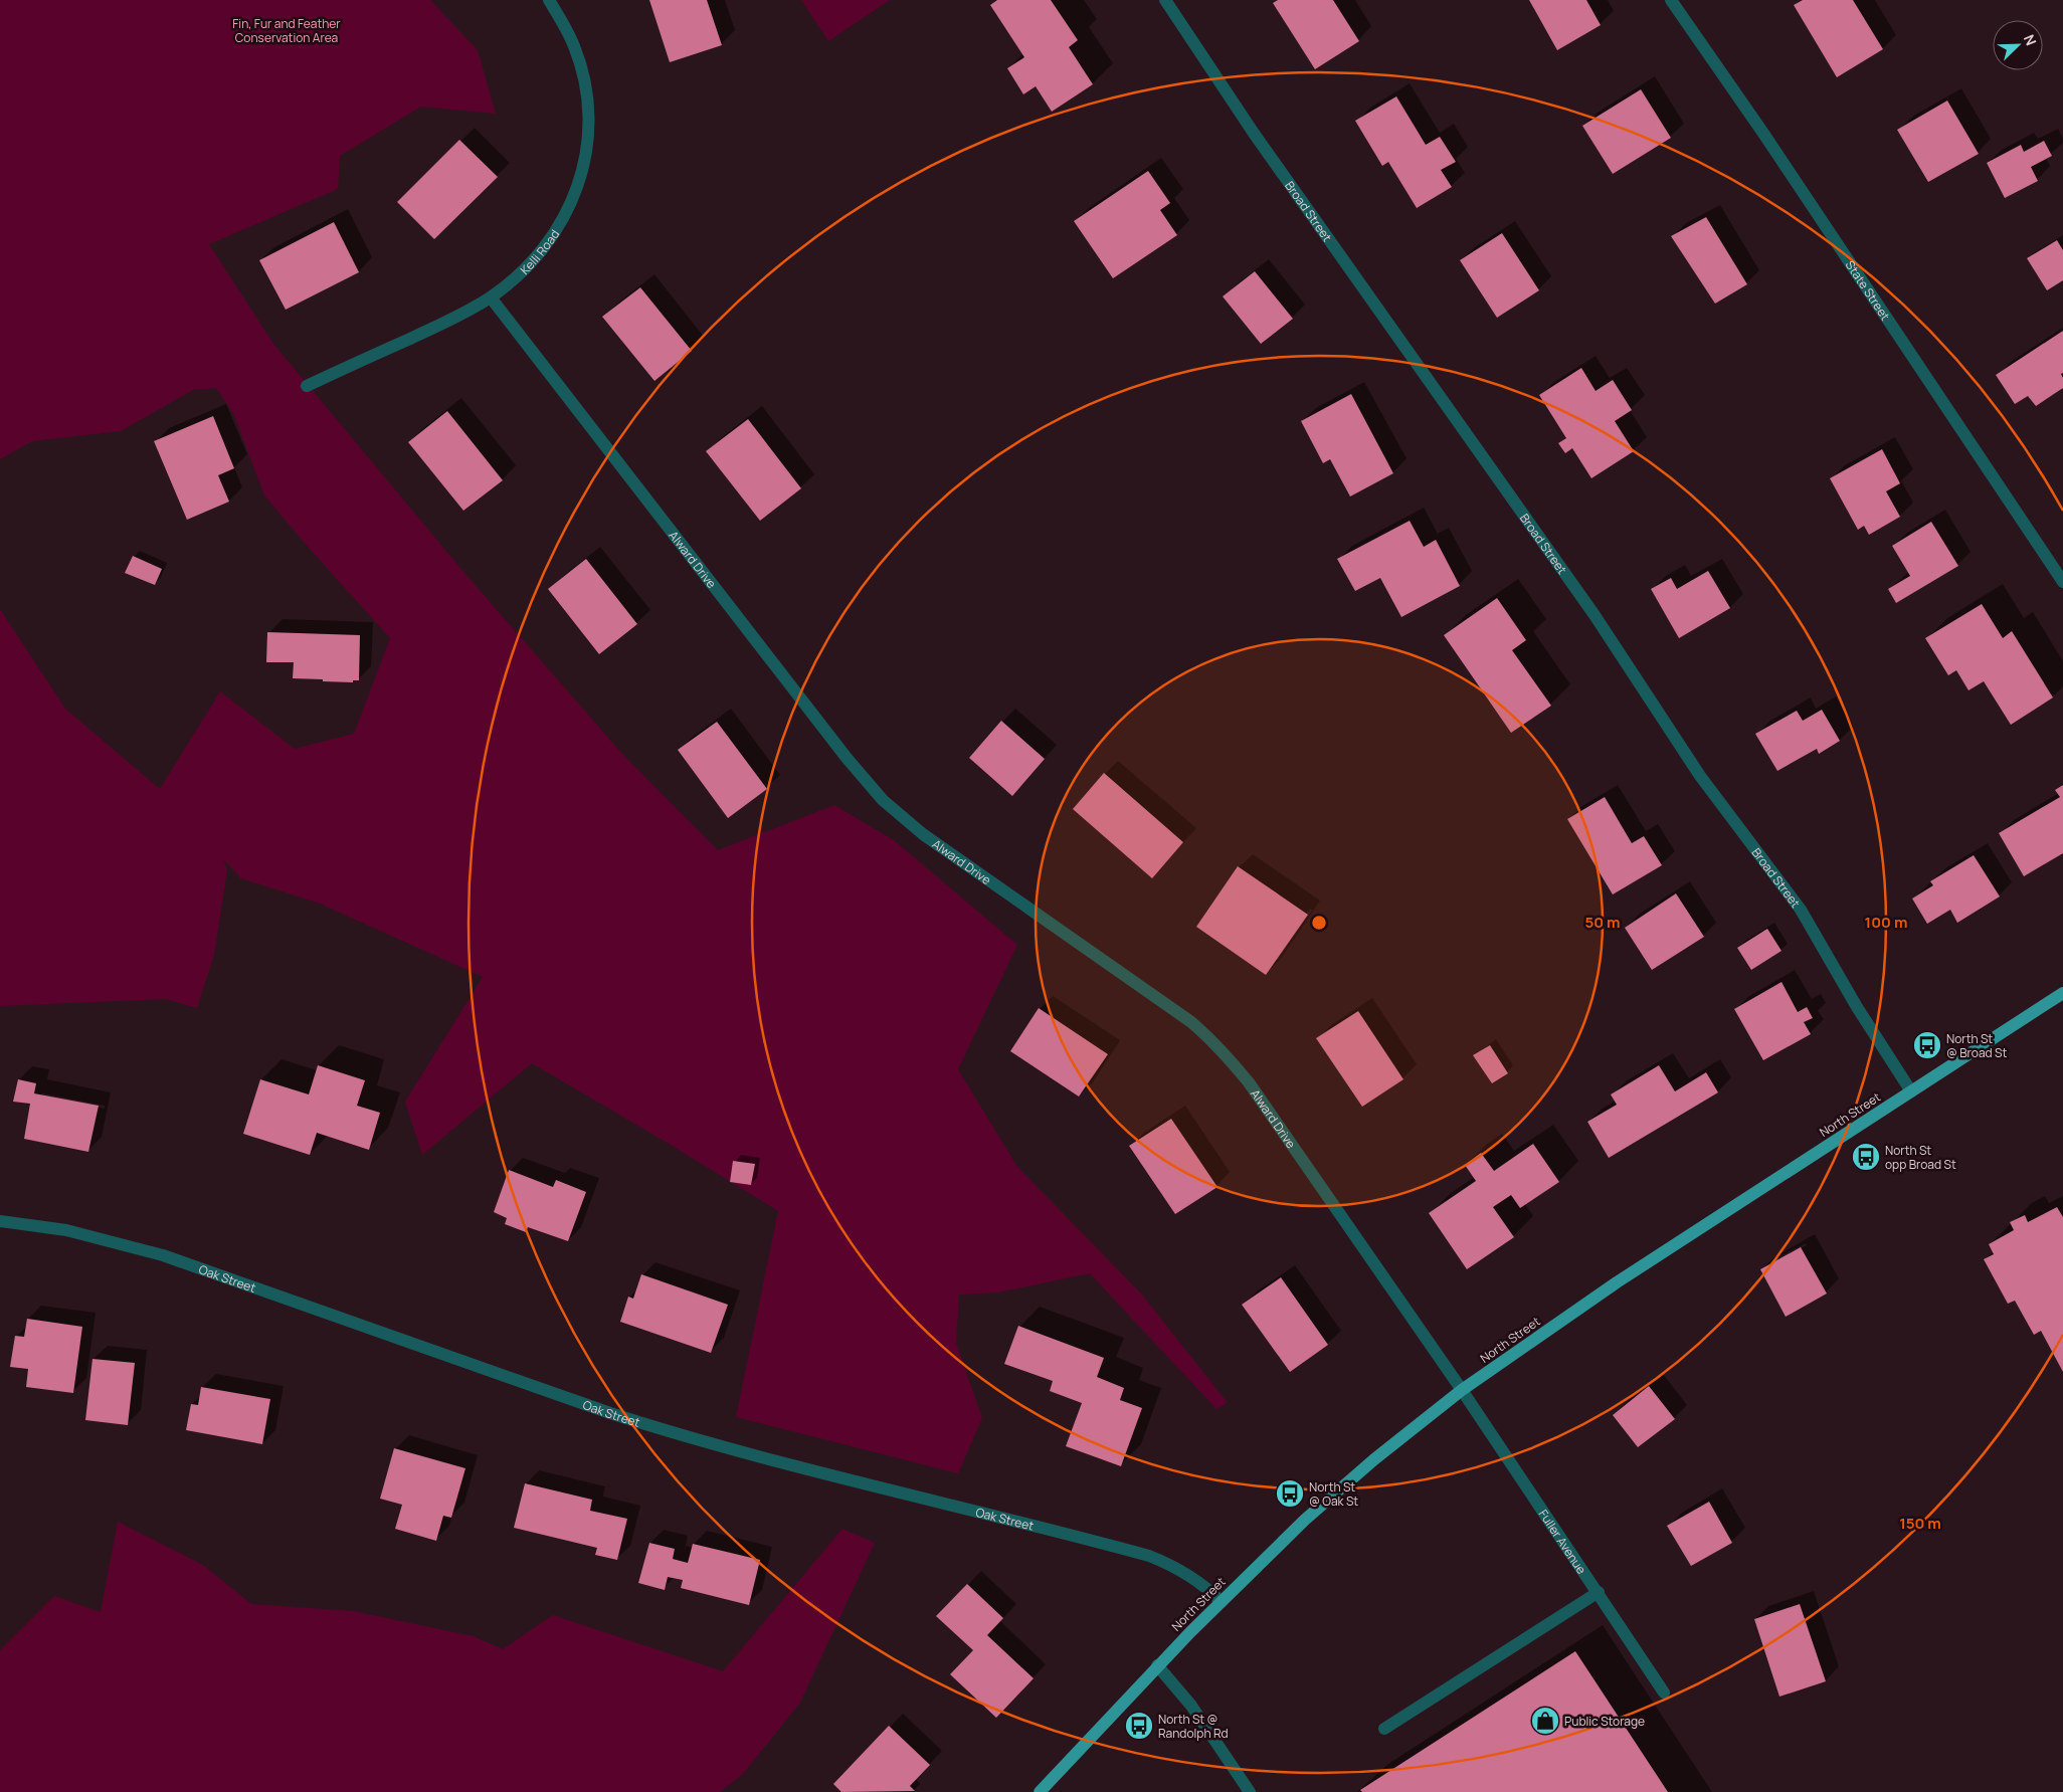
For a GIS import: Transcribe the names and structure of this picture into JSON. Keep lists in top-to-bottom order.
{
  "streets": {
    "main road": ["North Street"],
    "street": [
      "Broad Street",
      "Kelli Road",
      "State Street",
      "Alward Drive",
      "Oak Street",
      "Fuller Avenue"
    ]
  },
  "crossings": [
    ["Broad Street", "North Street"],
    ["Kelli Road", "Alward Drive"],
    ["Alward Drive", "North Street"],
    ["Alward Drive", "Fuller Avenue"],
    ["North Street", "Oak Street"],
    ["North Street", "Fuller Avenue"]
  ],
  "parks": ["Fin, Fur and Feather Conservation Area"],
  "places": {
    "bus stop": [
      "North St @ Broad St",
      "North St opp Broad St",
      "North St @ Oak St",
      "North St @ Randolph Rd"
    ],
    "shop": ["Public Storage"]
  },
  "north": "top right",
  "rings": ["50 m", "100 m", "150 m"]
}
